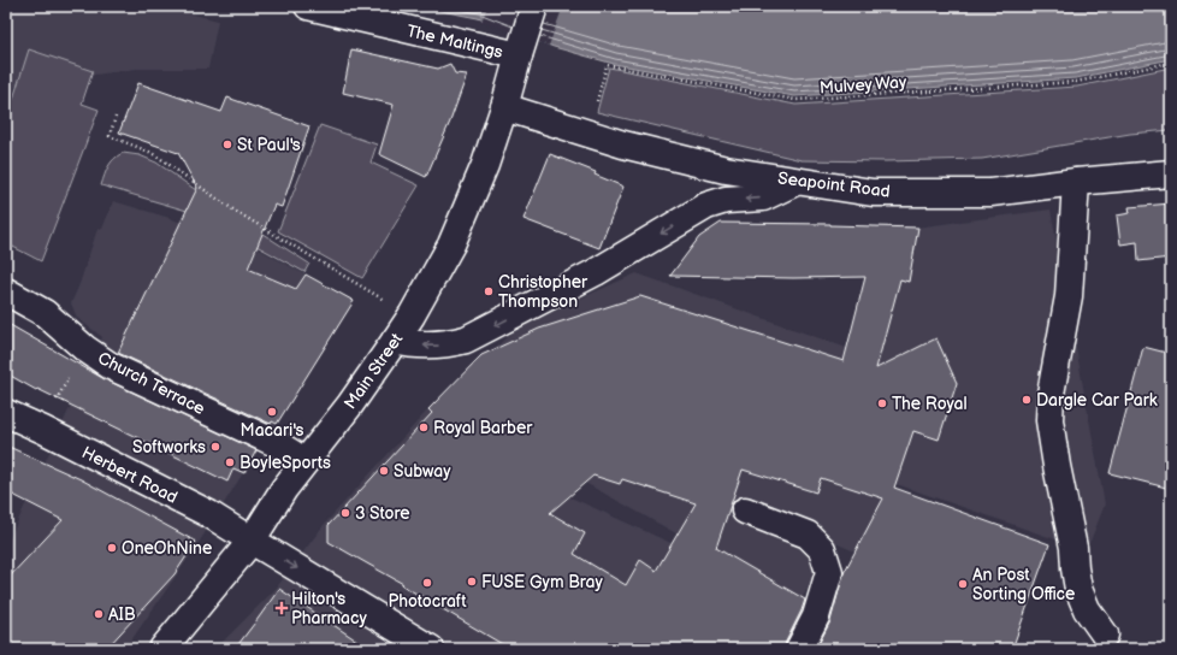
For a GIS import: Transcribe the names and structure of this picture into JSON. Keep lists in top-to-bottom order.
{
  "streets": {
    "street": [
      "The Maltings",
      "Seapoint Road",
      "Main Street",
      "Church Terrace",
      "Herbert Road"
    ],
    "path": ["Mulvey Way"]
  },
  "crossings": [
    ["The Maltings", "Main Street"],
    ["Seapoint Road", "Main Street"],
    ["Main Street", "Church Terrace"],
    ["Main Street", "Herbert Road"]
  ],
  "one_way": ["Herbert Road"],
  "places": {
    "other": [
      "St Paul's",
      "Christopher Thompson",
      "Dargle Car Park",
      "The Royal",
      "Macari's",
      "Royal Barber",
      "Softworks",
      "BoyleSports",
      "Subway",
      "3 Store",
      "OneOhNine",
      "FUSE Gym Bray",
      "Photocraft",
      "An Post Sorting Office",
      "AIB"
    ],
    "health": ["Hilton's Pharmacy"]
  }
}
